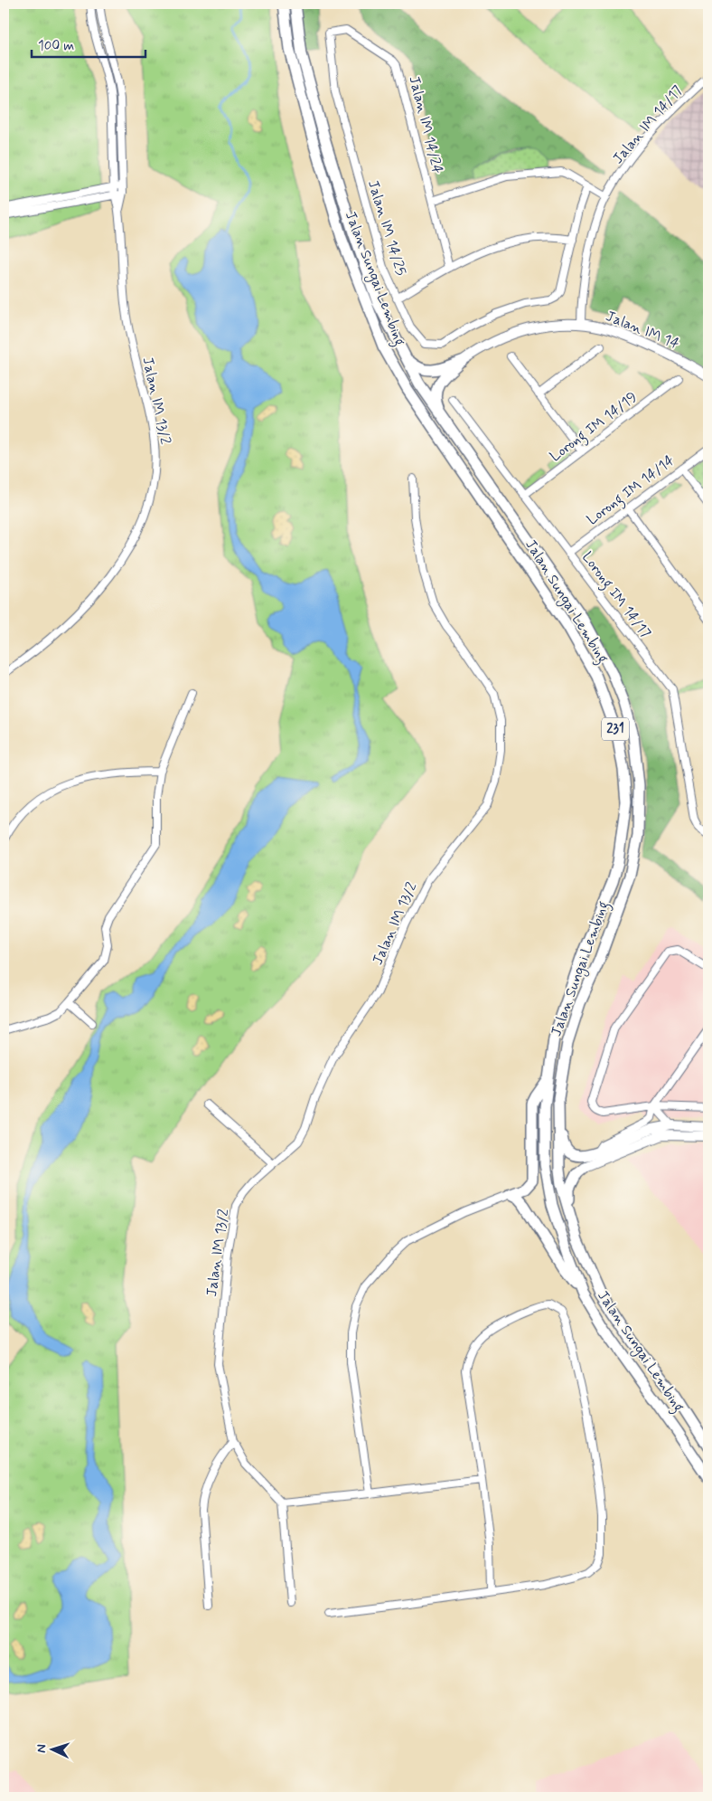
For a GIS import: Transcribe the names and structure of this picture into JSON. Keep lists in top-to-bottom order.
{
  "streets": {
    "main road": ["Jalan Sungai Lembing", "231"],
    "street": [
      "Jalan IM 14/24",
      "Jalan IM 14/17",
      "Jalan IM 14/25",
      "Jalan IM 14",
      "Jalan IM 13/2",
      "Lorong IM 14/19",
      "Lorong IM 14/14",
      "Lorong IM 14/17"
    ]
  },
  "crossings": [
    ["Jalan IM 14/24", "Jalan IM 14/25"],
    ["Jalan IM 14/17", "Jalan IM 14"],
    ["Lorong IM 14/19", "Lorong IM 14/17"],
    ["Lorong IM 14/14", "Lorong IM 14/17"]
  ],
  "scale_bar": "100 m",
  "north": "left"
}
